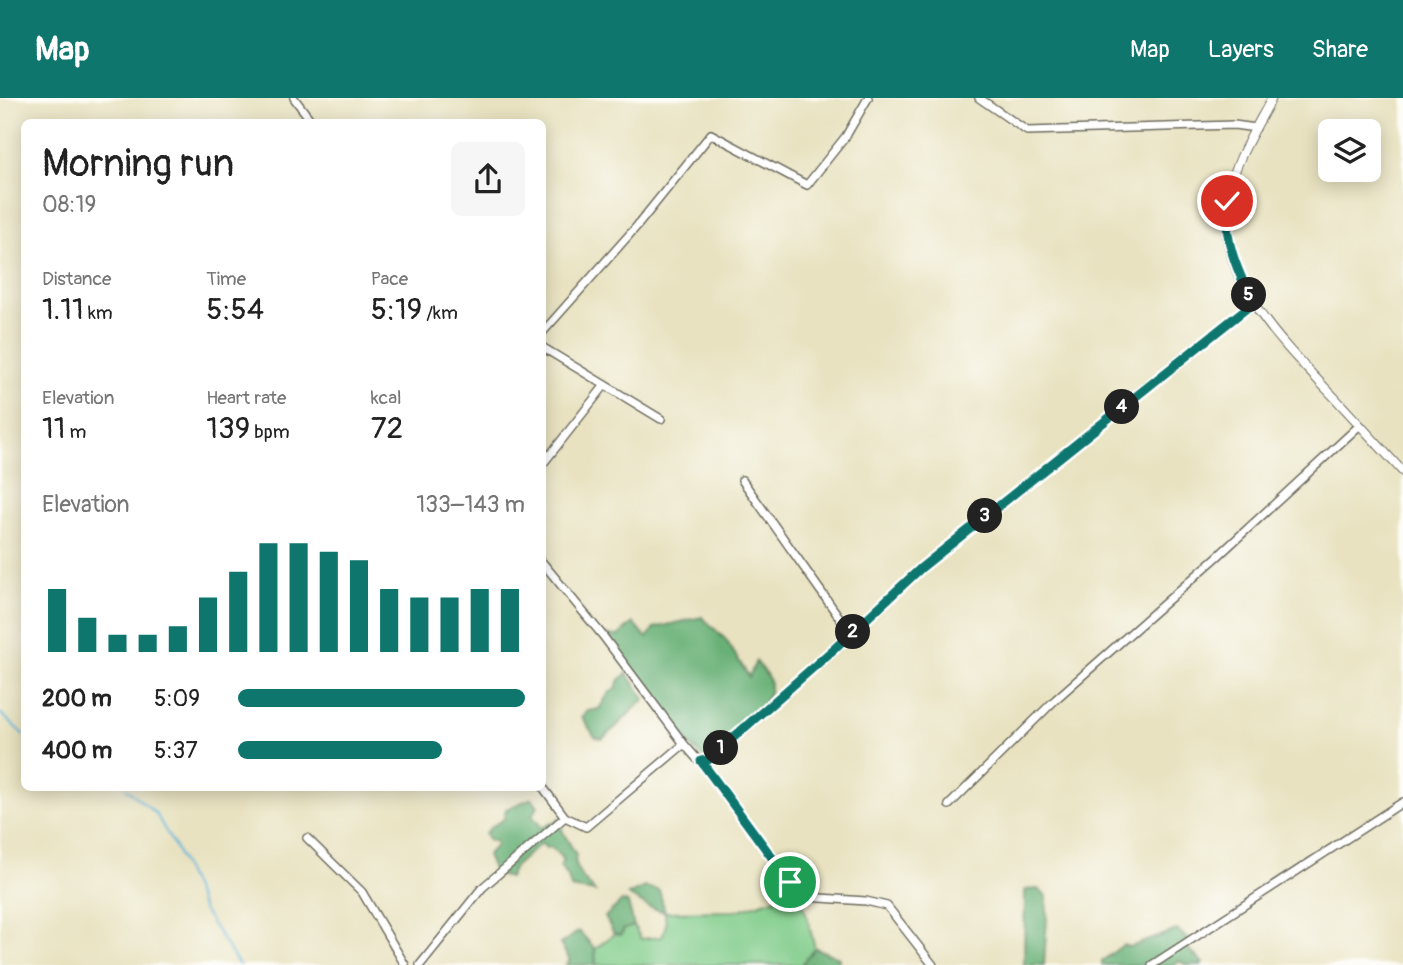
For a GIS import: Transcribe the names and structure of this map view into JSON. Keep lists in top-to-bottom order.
{
  "page": {
    "header": "Map",
    "nav": ["Map", "Layers", "Share"],
    "heading": ["Morning run", "08:19"],
    "stats": [
      ["Distance", "1.11 km"],
      ["Time", "5:54"],
      ["Pace", "5:19 /km"],
      ["Elevation", "11 m"],
      ["Heart rate", "139 bpm"],
      ["kcal", "72"]
    ],
    "pins": [
      "5",
      "4",
      "3",
      "2",
      "1"
    ],
    "chart": ["Elevation", "133–143 m"],
    "list": [
      {
        "name": "200 m",
        "note": "5:09"
      },
      {
        "name": "400 m",
        "note": "5:37"
      }
    ]
  }
}
